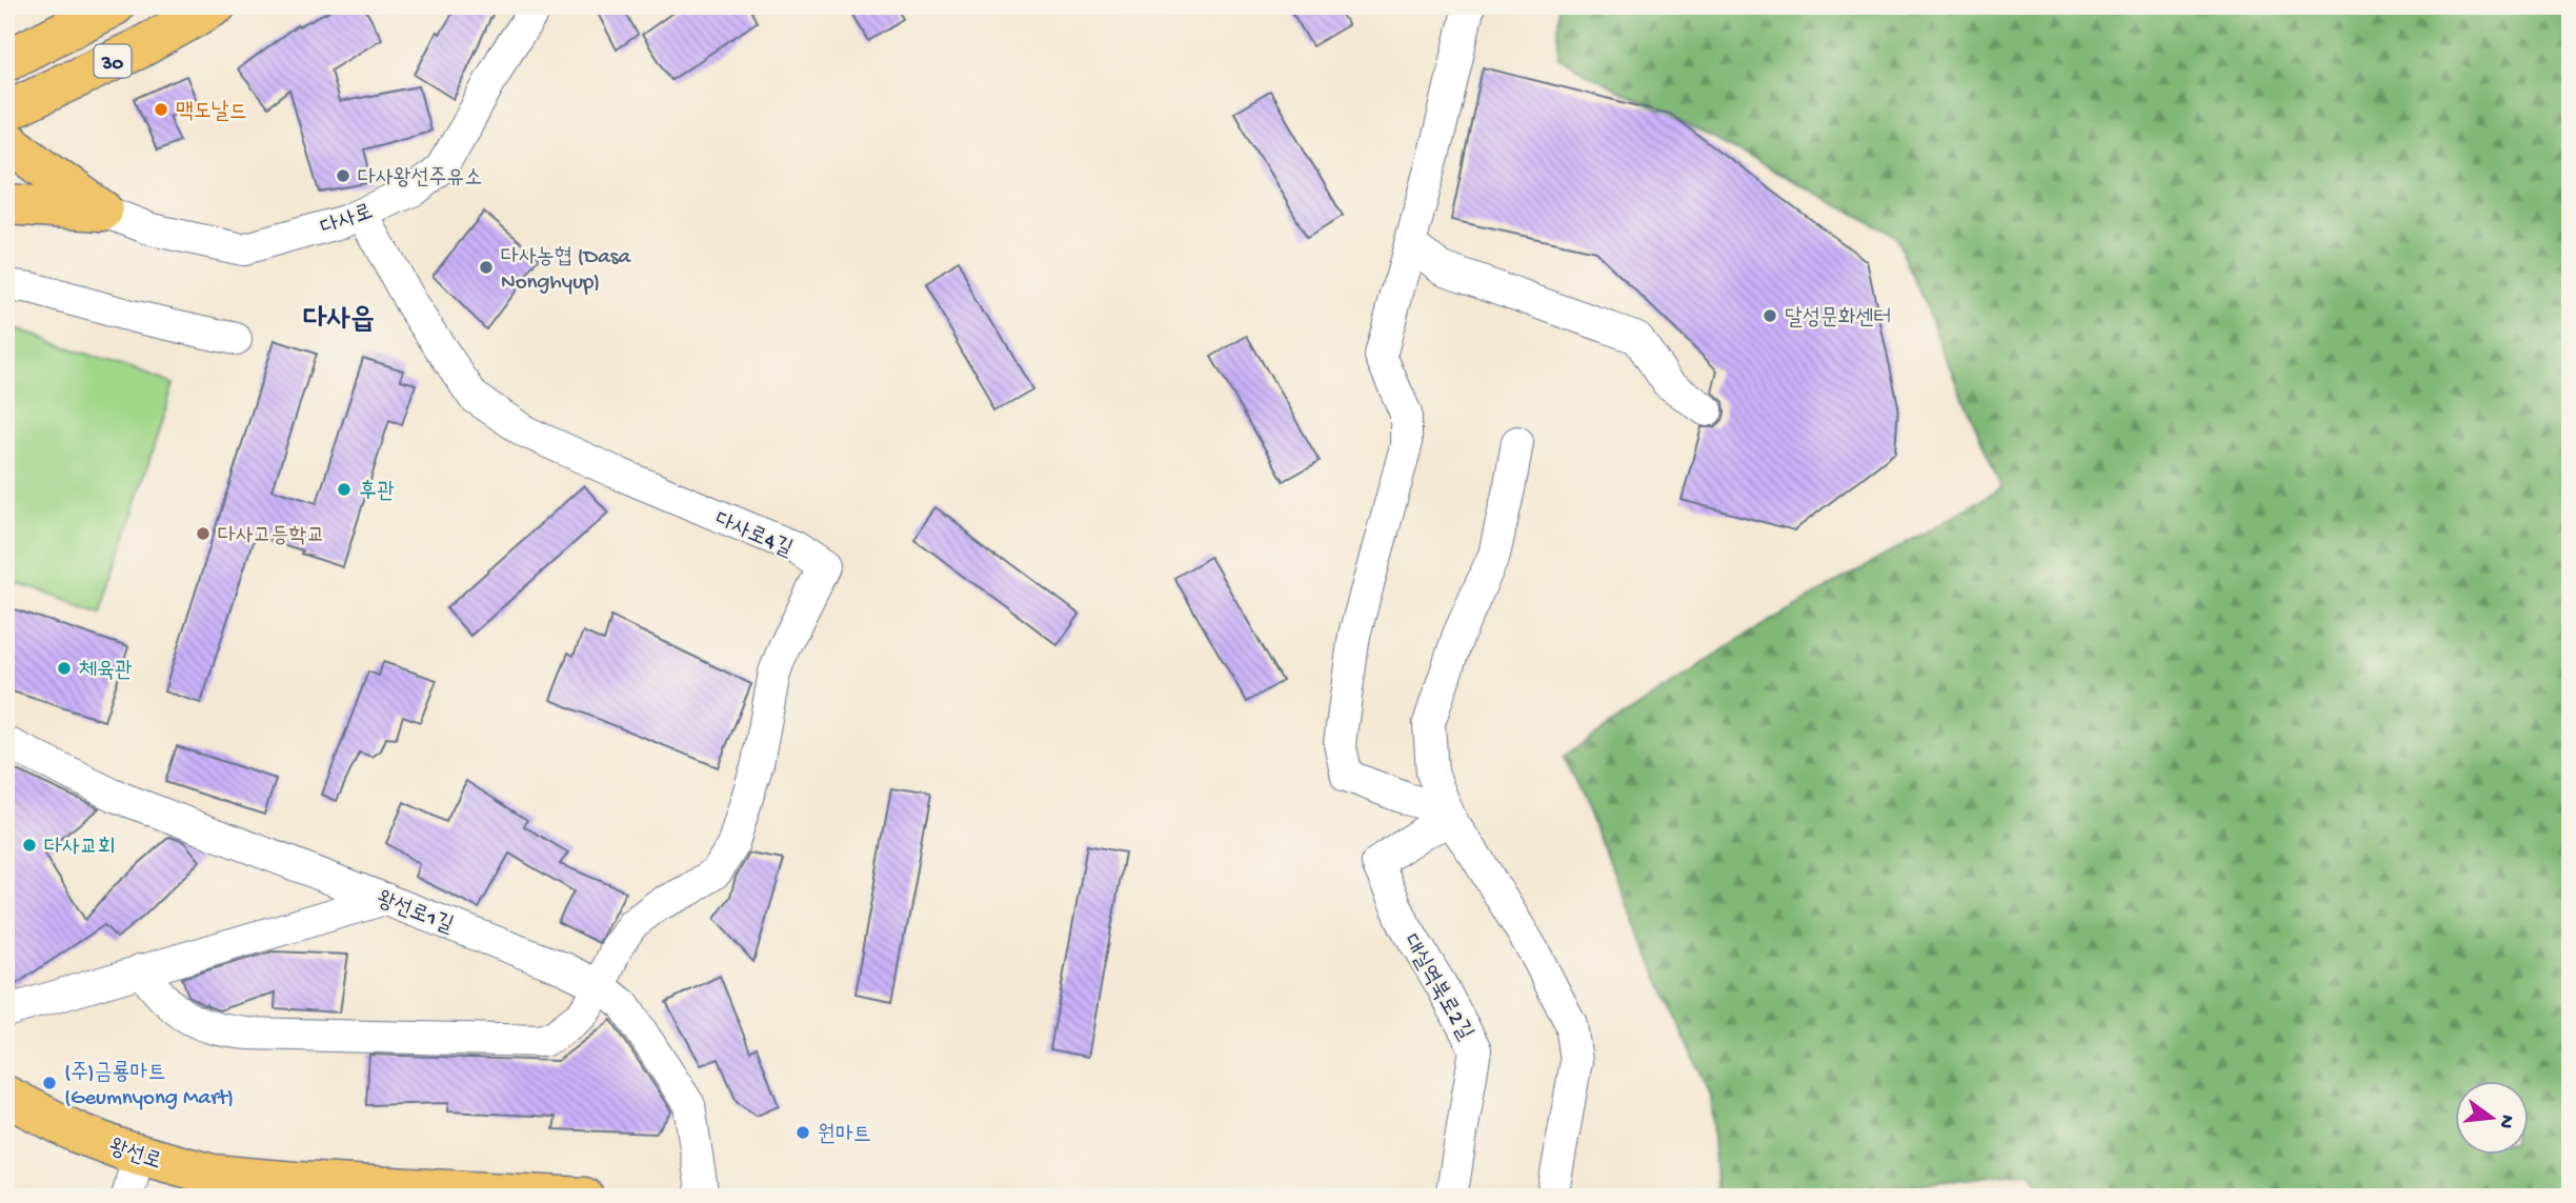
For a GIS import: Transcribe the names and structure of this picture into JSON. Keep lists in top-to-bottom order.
{
  "streets": {
    "main road": ["30", "왕선로"],
    "street": [
      "다사로",
      "다사로4길",
      "왕선로1길",
      "대실역북로2길"
    ]
  },
  "crossings": [
    ["다사로", "다사로4길"],
    ["다사로4길", "왕선로1길"]
  ],
  "districts": ["다사읍"],
  "places": [
    "맥도날드",
    "다사왕선주유소",
    "다사농협 (Dasa Nonghyup)",
    "달성문화센터",
    "후관",
    "다사고등학교",
    "체육관",
    "다사교회",
    "(주)금룡마트 (Geumnyong Mart)",
    "원마트"
  ],
  "north": "right"
}
